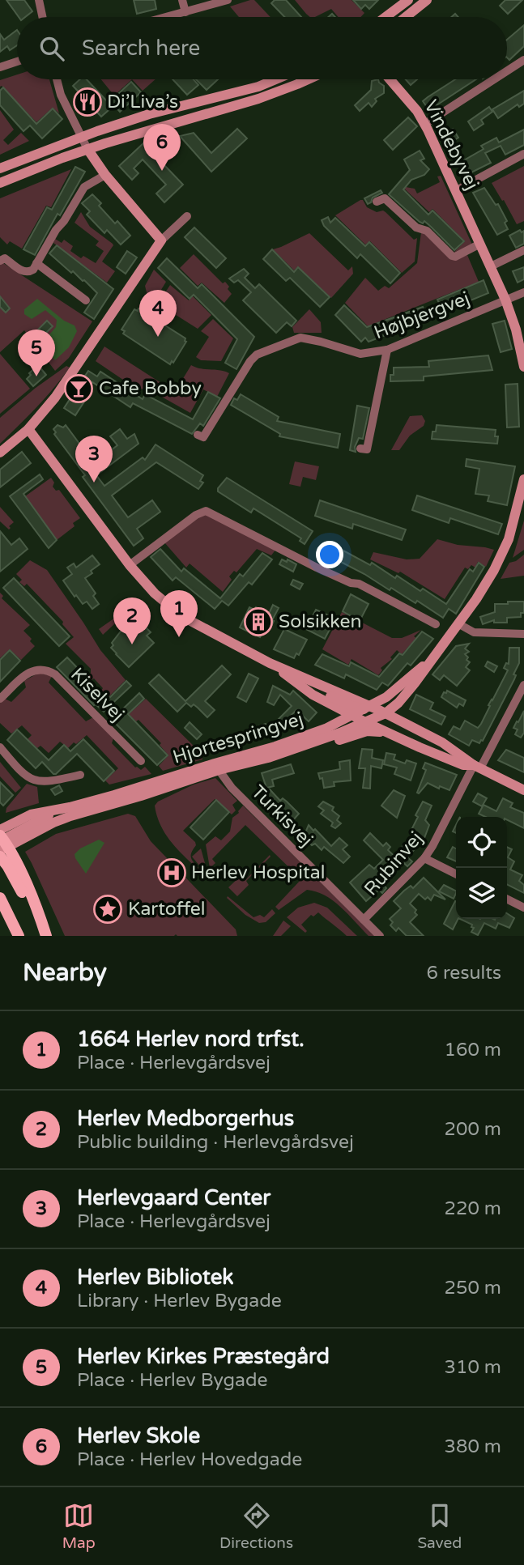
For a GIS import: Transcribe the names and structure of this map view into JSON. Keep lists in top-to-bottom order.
{
  "streets": {
    "street": [
      "Vindebyvej",
      "Højbjergvej",
      "Kiselvej",
      "Hjortespringvej",
      "Turkisvej",
      "Rubinvej"
    ]
  },
  "crossings": [
    ["Vindebyvej", "Højbjergvej"],
    ["Hjortespringvej", "Turkisvej"],
    ["Turkisvej", "Rubinvej"]
  ],
  "places": {
    "restaurant": ["Di’Liva’s"],
    "bar": ["Cafe Bobby"],
    "building": ["Solsikken"],
    "hospital": ["Herlev Hospital"],
    "place": ["Kartoffel"]
  },
  "page": {
    "search": "Search here",
    "pins": [
      "6",
      "4",
      "5",
      "3",
      "1",
      "2"
    ],
    "heading": ["Nearby", "6 results"],
    "list": [
      {
        "mark": "1",
        "name": "1664 Herlev nord trfst.",
        "note": "Place · Herlevgårdsvej",
        "value": "160 m"
      },
      {
        "mark": "2",
        "name": "Herlev Medborgerhus",
        "note": "Public building · Herlevgårdsvej",
        "value": "200 m"
      },
      {
        "mark": "3",
        "name": "Herlevgaard Center",
        "note": "Place · Herlevgårdsvej",
        "value": "220 m"
      },
      {
        "mark": "4",
        "name": "Herlev Bibliotek",
        "note": "Library · Herlev Bygade",
        "value": "250 m"
      },
      {
        "mark": "5",
        "name": "Herlev Kirkes Præstegård",
        "note": "Place · Herlev Bygade",
        "value": "310 m"
      },
      {
        "mark": "6",
        "name": "Herlev Skole",
        "note": "Place · Herlev Hovedgade",
        "value": "380 m"
      }
    ],
    "nav": ["Map", "Directions", "Saved"]
  }
}
